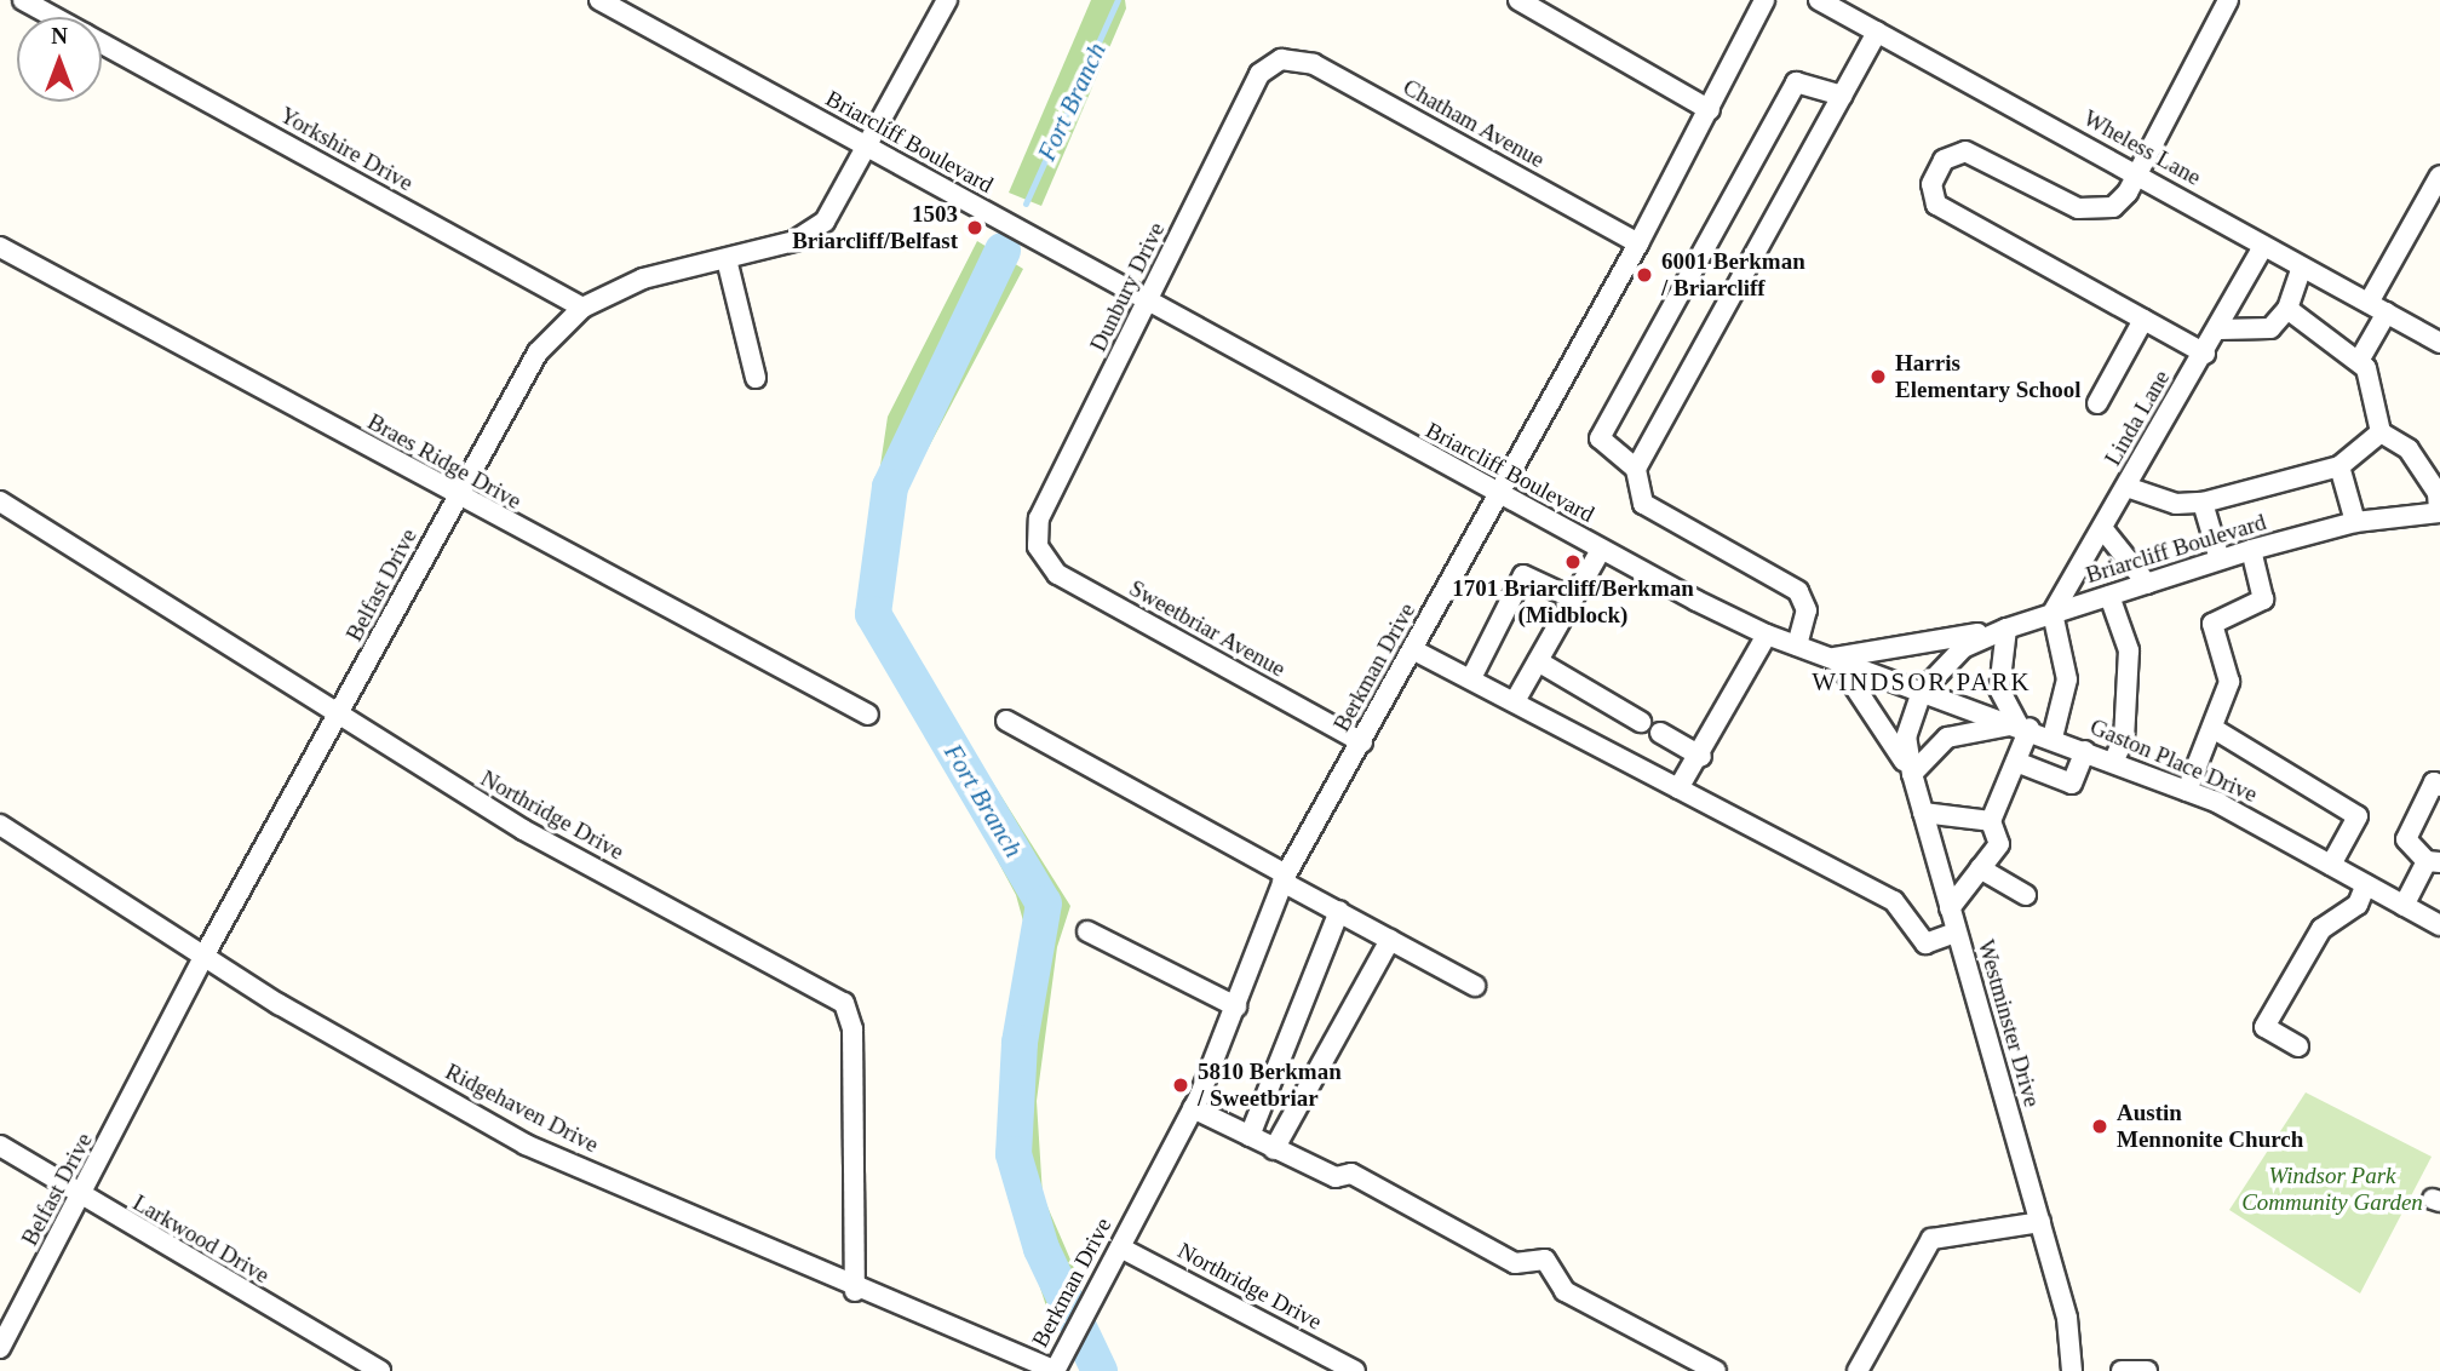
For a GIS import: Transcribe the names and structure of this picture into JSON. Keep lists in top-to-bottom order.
{
  "streets": {
    "street": [
      "Chatham Avenue",
      "Briarcliff Boulevard",
      "Wheless Lane",
      "Yorkshire Drive",
      "Dunbury Drive",
      "Linda Lane",
      "Braes Ridge Drive",
      "Belfast Drive",
      "Sweetbriar Avenue",
      "Berkman Drive",
      "Gaston Place Drive",
      "Northridge Drive",
      "Westminster Drive",
      "Ridgehaven Drive",
      "Larkwood Drive"
    ]
  },
  "crossings": [
    ["Chatham Avenue", "Dunbury Drive"],
    ["Chatham Avenue", "Berkman Drive"],
    ["Briarcliff Boulevard", "Dunbury Drive"],
    ["Briarcliff Boulevard", "Linda Lane"],
    ["Briarcliff Boulevard", "Belfast Drive"],
    ["Briarcliff Boulevard", "Berkman Drive"],
    ["Briarcliff Boulevard", "Gaston Place Drive"],
    ["Briarcliff Boulevard", "Westminster Drive"],
    ["Wheless Lane", "Linda Lane"],
    ["Yorkshire Drive", "Belfast Drive"],
    ["Dunbury Drive", "Sweetbriar Avenue"],
    ["Braes Ridge Drive", "Belfast Drive"],
    ["Belfast Drive", "Northridge Drive"],
    ["Belfast Drive", "Ridgehaven Drive"],
    ["Belfast Drive", "Larkwood Drive"],
    ["Sweetbriar Avenue", "Berkman Drive"],
    ["Berkman Drive", "Northridge Drive"],
    ["Berkman Drive", "Ridgehaven Drive"],
    ["Gaston Place Drive", "Westminster Drive"],
    ["Northridge Drive", "Ridgehaven Drive"]
  ],
  "districts": ["WINDSOR PARK"],
  "water": ["Fort Branch"],
  "parks": ["Windsor Park Community Garden"],
  "places": [
    "1503 Briarcliff/Belfast",
    "6001 Berkman / Briarcliff",
    "Harris Elementary School",
    "1701 Briarcliff/Berkman (Midblock)",
    "5810 Berkman / Sweetbriar",
    "Austin Mennonite Church"
  ],
  "north": "top"
}
